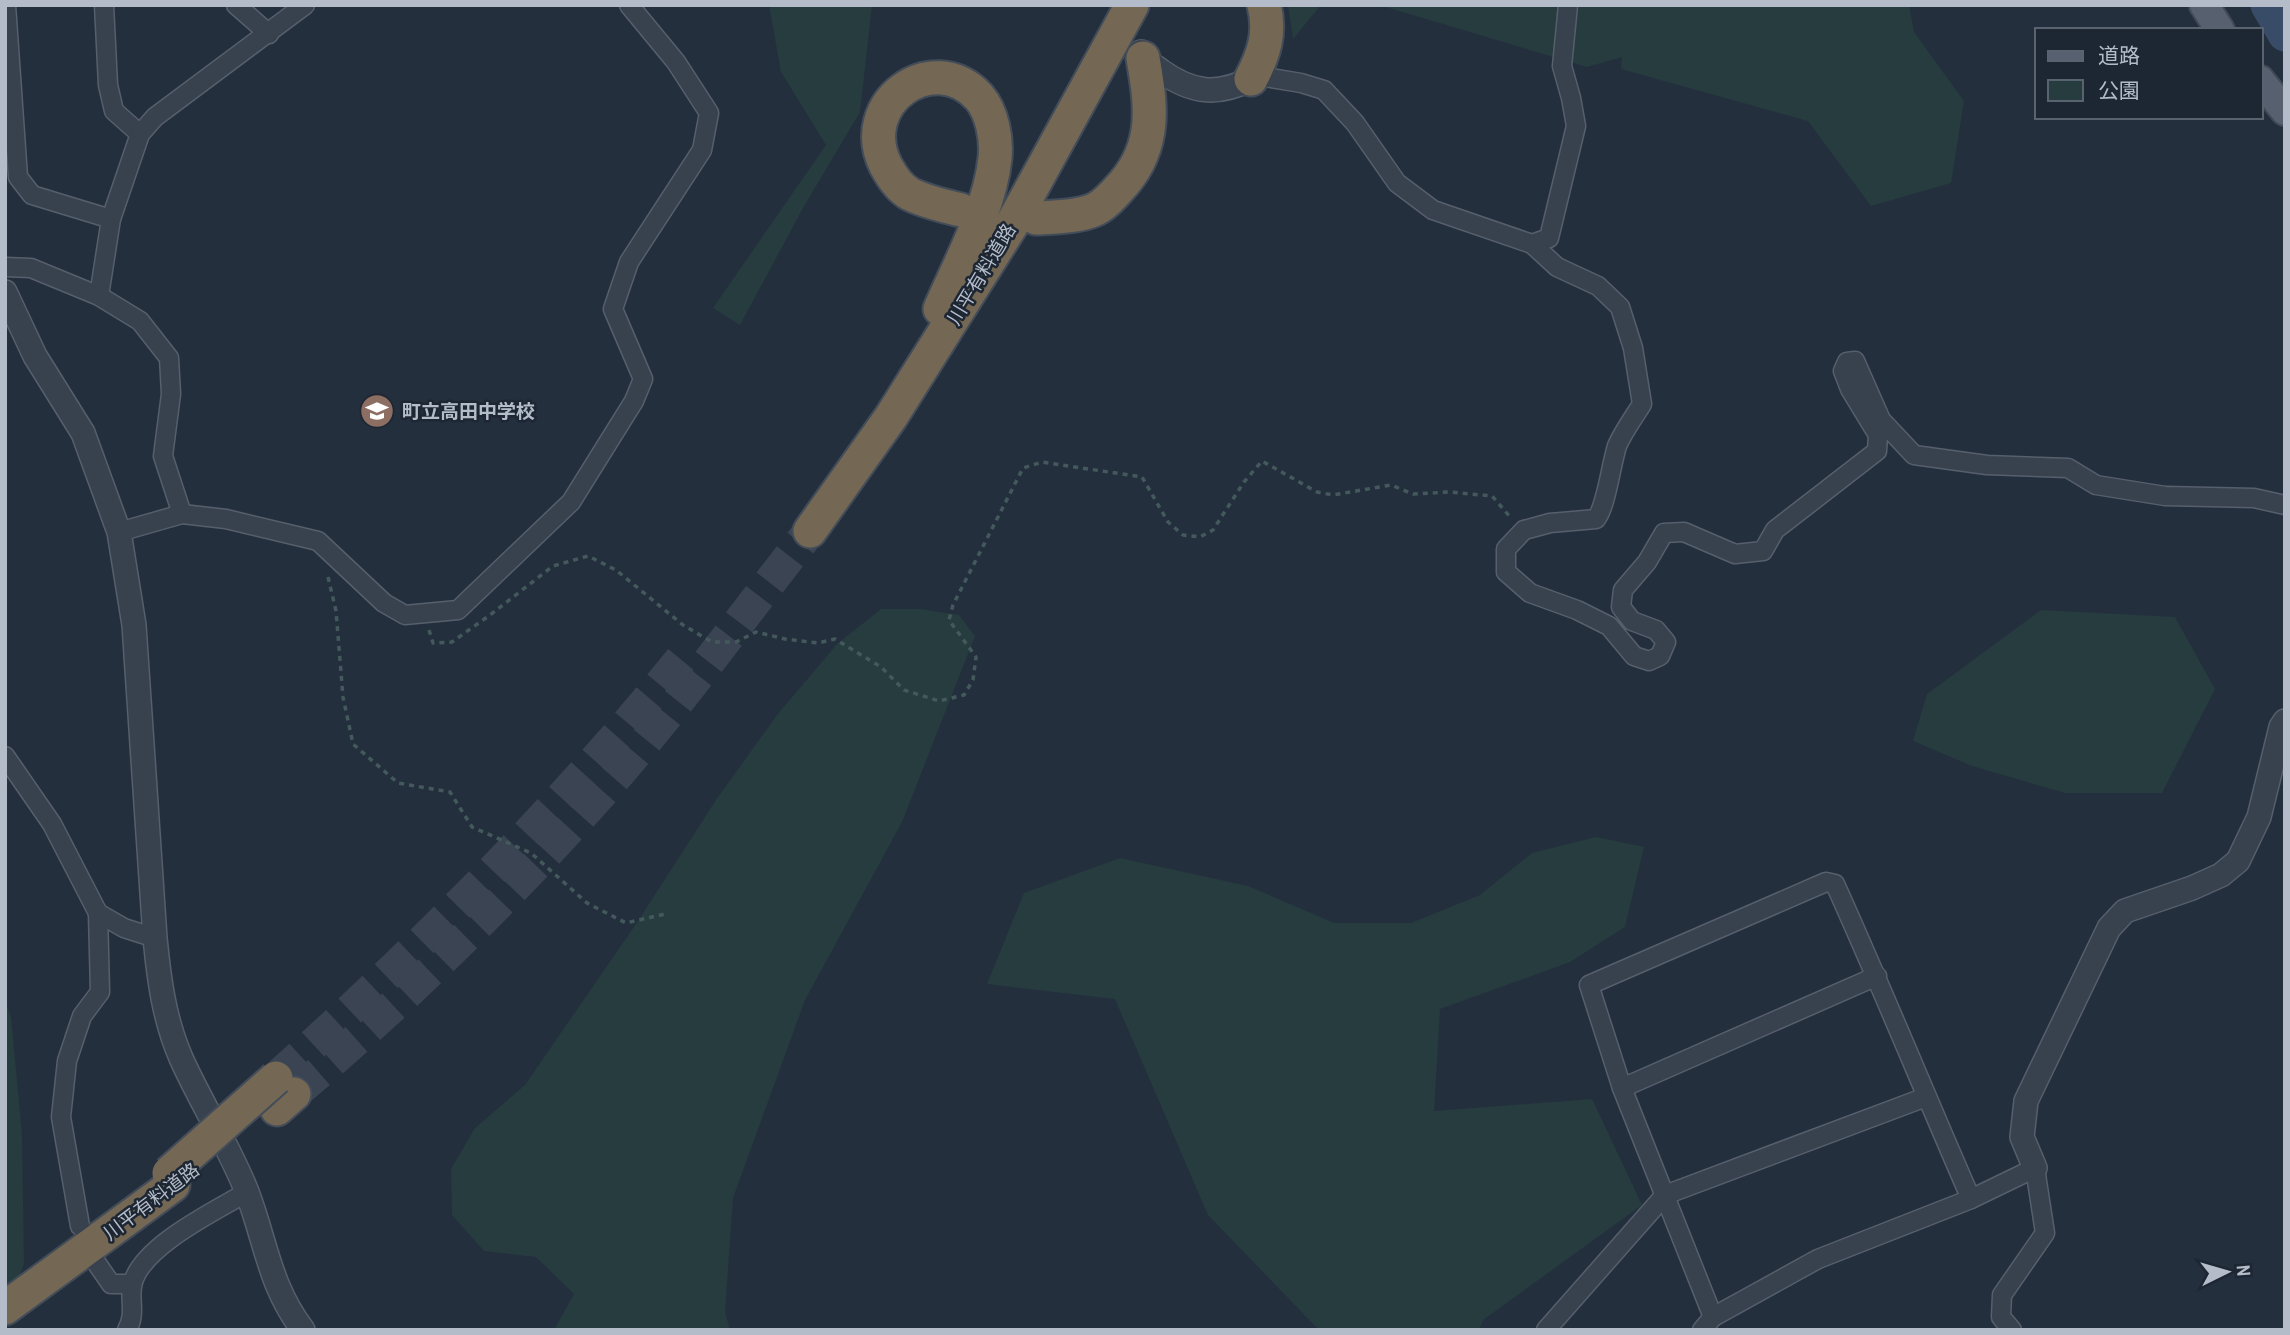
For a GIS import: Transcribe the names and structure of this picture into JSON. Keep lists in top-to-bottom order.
{
  "streets": {
    "highway": ["川平有料道路"]
  },
  "places": {
    "school or university": ["町立高田中学校"]
  },
  "legend": ["道路", "公園"],
  "north": "right"
}
